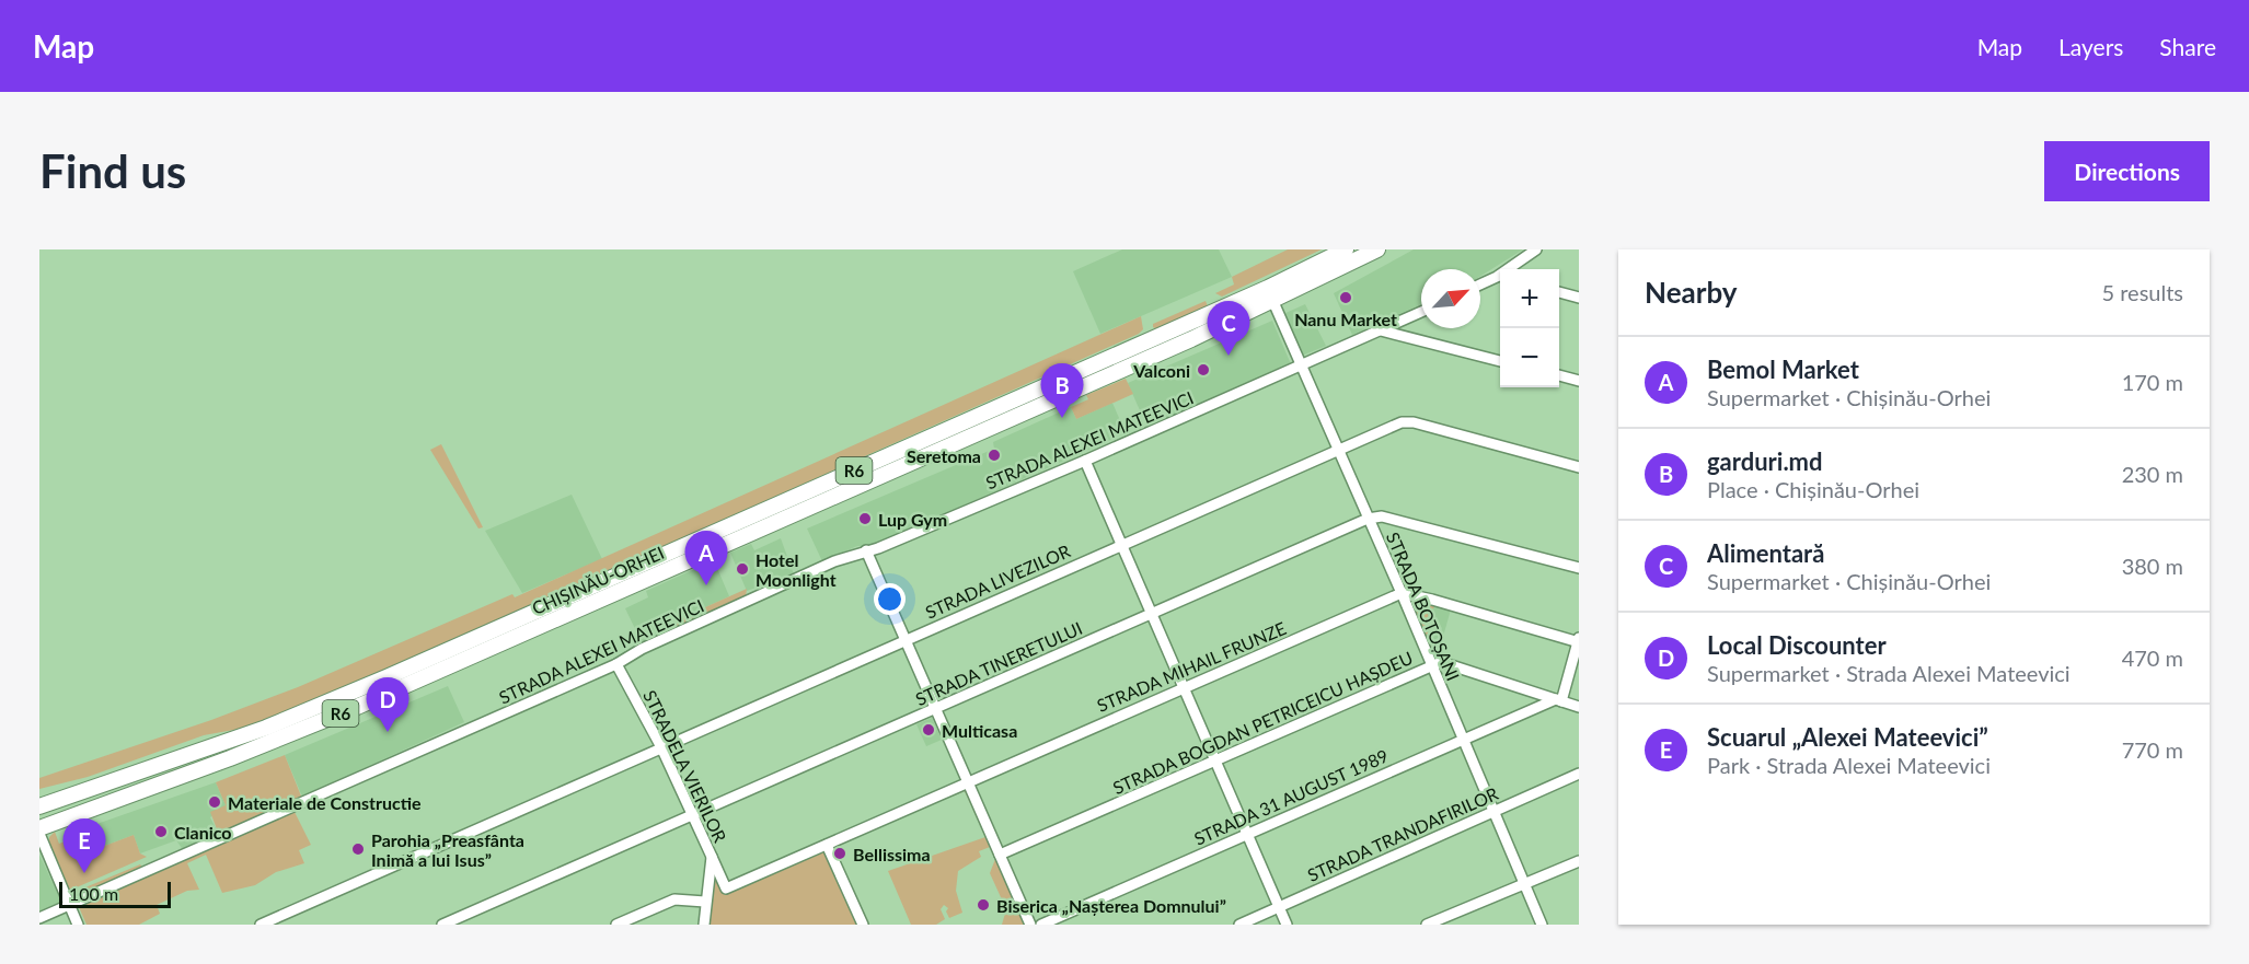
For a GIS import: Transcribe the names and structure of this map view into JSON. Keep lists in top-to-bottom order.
{
  "streets": {
    "highway": ["R6", "CHIȘINĂU-ORHEI"],
    "street": [
      "STRADA ALEXEI MATEEVICI",
      "STRADA LIVEZILOR",
      "STRADA BOTOȘANI",
      "STRADA TINERETULUI",
      "STRADA MIHAIL FRUNZE",
      "STRADA BOGDAN PETRICEICU HAȘDEU",
      "STRADELA VIERILOR",
      "STRADA 31 AUGUST 1989",
      "STRADA TRANDAFIRILOR"
    ]
  },
  "crossings": [
    ["STRADA ALEXEI MATEEVICI", "STRADA BOTOȘANI"],
    ["STRADA ALEXEI MATEEVICI", "STRADELA VIERILOR"],
    ["CHIȘINĂU-ORHEI", "STRADA BOTOȘANI"],
    ["STRADA LIVEZILOR", "STRADA BOTOȘANI"],
    ["STRADA LIVEZILOR", "STRADELA VIERILOR"],
    ["STRADA BOTOȘANI", "STRADA TINERETULUI"],
    ["STRADA BOTOȘANI", "STRADA MIHAIL FRUNZE"],
    ["STRADA BOTOȘANI", "STRADA BOGDAN PETRICEICU HAȘDEU"],
    ["STRADA BOTOȘANI", "STRADA 31 AUGUST 1989"],
    ["STRADA BOTOȘANI", "STRADA TRANDAFIRILOR"],
    ["STRADA TINERETULUI", "STRADELA VIERILOR"],
    ["STRADA MIHAIL FRUNZE", "STRADELA VIERILOR"],
    ["STRADA BOGDAN PETRICEICU HAȘDEU", "STRADA 31 AUGUST 1989"]
  ],
  "places": [
    "Nanu Market",
    "Valconi",
    "Seretoma",
    "Lup Gym",
    "Hotel Moonlight",
    "Multicasa",
    "Materiale de Constructie",
    "Clanico",
    "Parohia „Preasfânta Inimă a lui Isus”",
    "Bellissima",
    "Biserica „Nașterea Domnului”"
  ],
  "scale_bar": "100 m",
  "north": "top right",
  "page": {
    "header": "Map",
    "nav": ["Map", "Layers", "Share"],
    "buttons": "Directions",
    "title": "Find us",
    "heading": ["Nearby", "5 results"],
    "map_buttons": ["+", "−"],
    "pins": [
      "C",
      "B",
      "A",
      "D",
      "E"
    ],
    "list": [
      {
        "mark": "A",
        "name": "Bemol Market",
        "note": "Supermarket · Chișinău-Orhei",
        "value": "170 m"
      },
      {
        "mark": "B",
        "name": "garduri.md",
        "note": "Place · Chișinău-Orhei",
        "value": "230 m"
      },
      {
        "mark": "C",
        "name": "Alimentară",
        "note": "Supermarket · Chișinău-Orhei",
        "value": "380 m"
      },
      {
        "mark": "D",
        "name": "Local Discounter",
        "note": "Supermarket · Strada Alexei Mateevici",
        "value": "470 m"
      },
      {
        "mark": "E",
        "name": "Scuarul „Alexei Mateevici”",
        "note": "Park · Strada Alexei Mateevici",
        "value": "770 m"
      }
    ],
    "scale": "100 m"
  }
}
